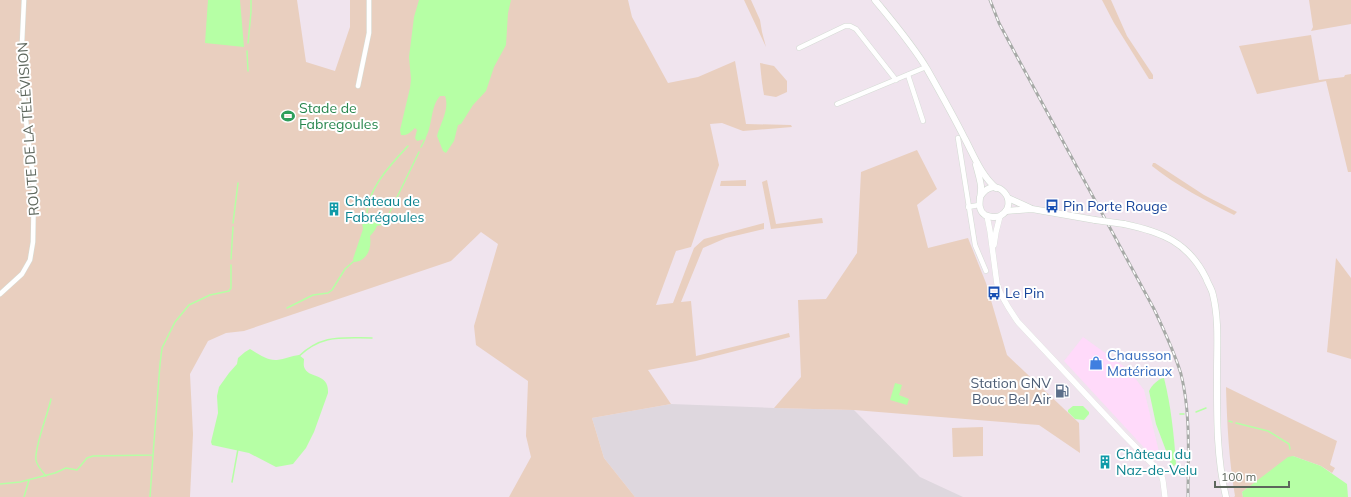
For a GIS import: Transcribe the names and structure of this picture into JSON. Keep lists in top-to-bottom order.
{
  "streets": {
    "street": ["ROUTE DE LA TÉLÉVISION"]
  },
  "places": {
    "sports": ["Stade de Fabregoules"],
    "bus stop": ["Pin Porte Rouge", "Le Pin"],
    "building": ["Château de Fabrégoules", "Château du Naz-de-Velu"],
    "shop": ["Chausson Matériaux"],
    "fuel station": ["Station GNV Bouc Bel Air"]
  },
  "scale_bar": "100 m"
}
